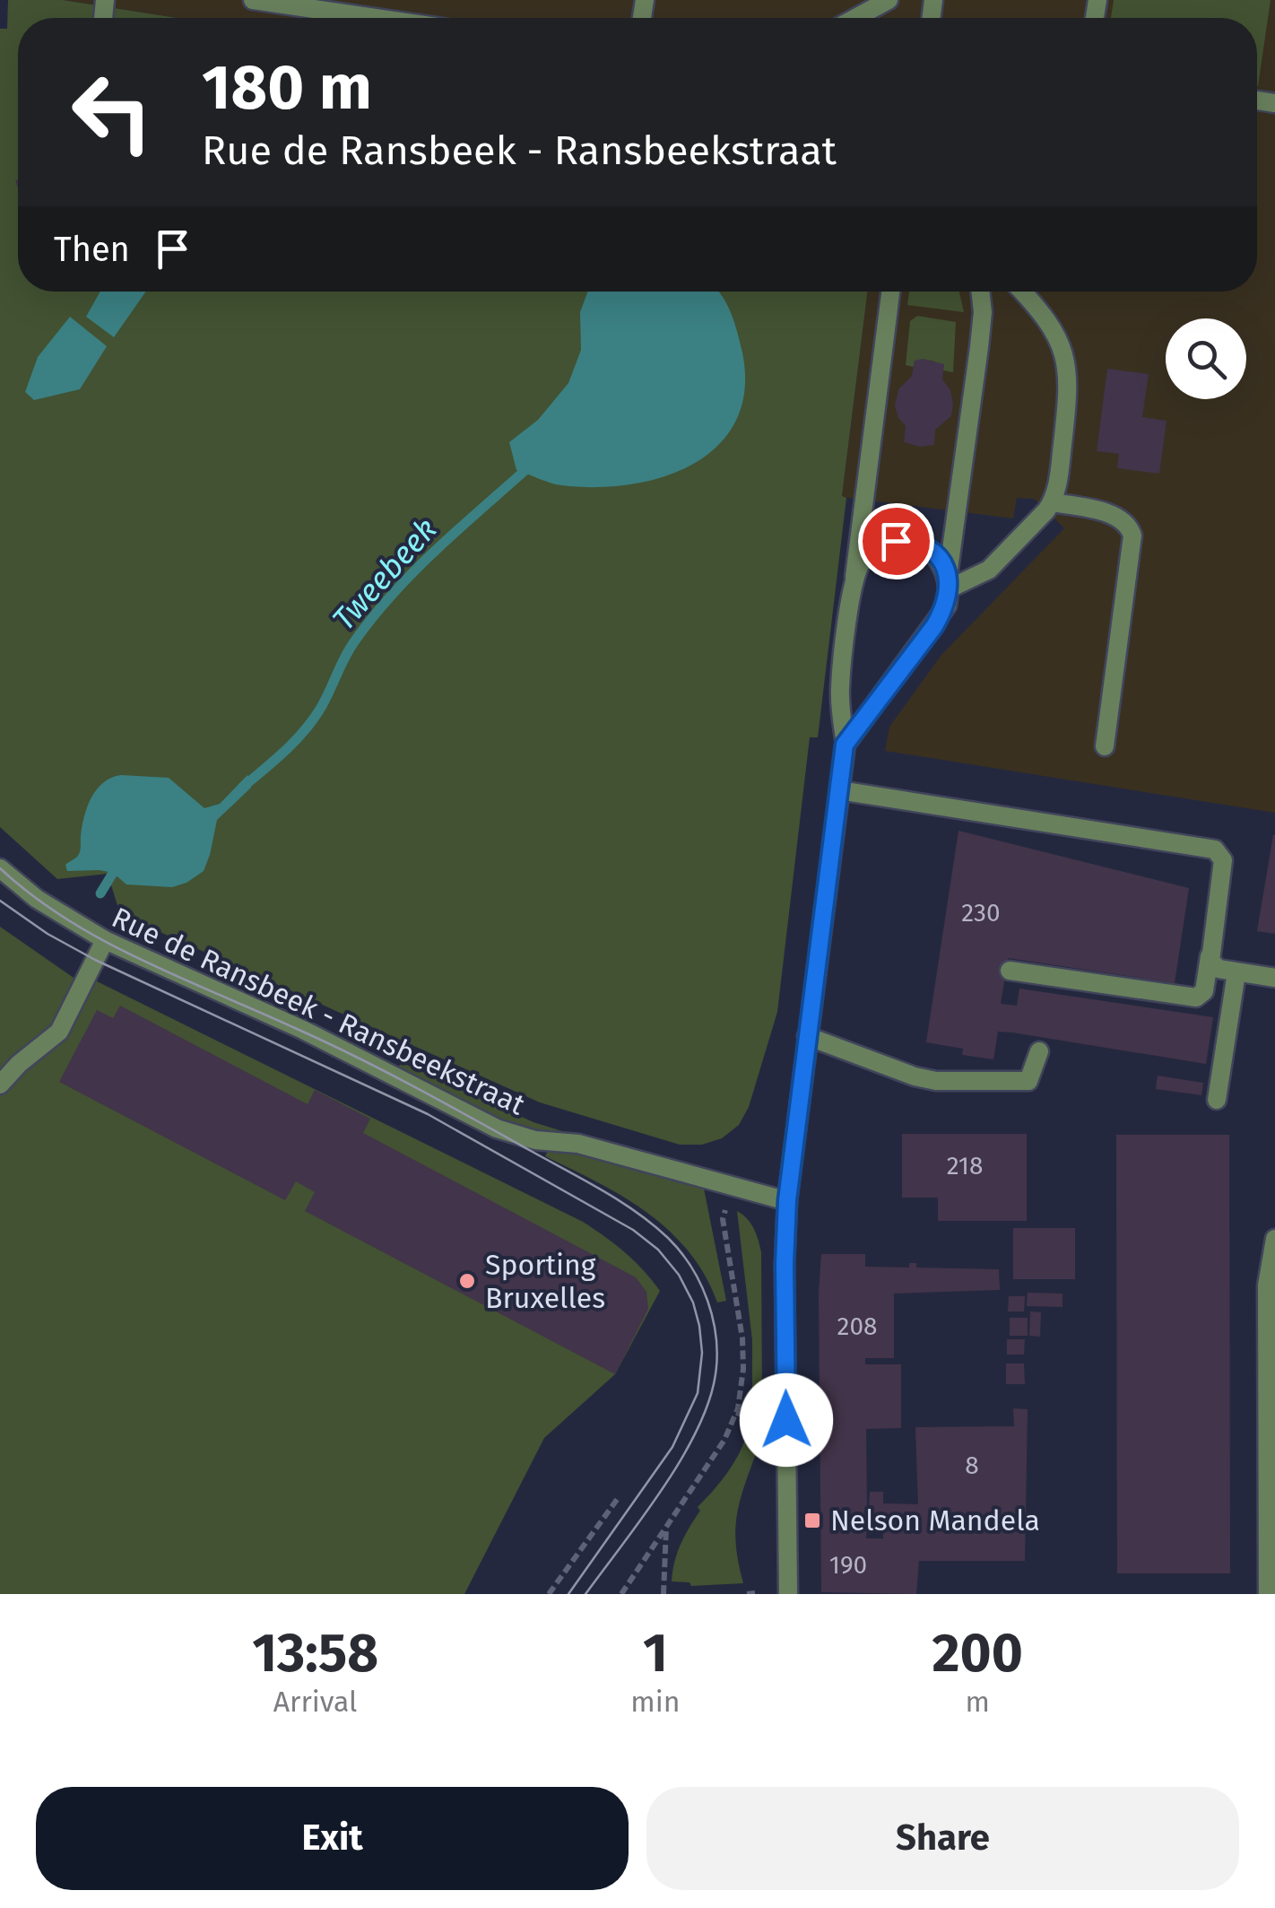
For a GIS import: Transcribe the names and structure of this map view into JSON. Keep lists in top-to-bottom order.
{
  "streets": {
    "street": ["Rue de Ransbeek - Ransbeekstraat"]
  },
  "water": ["Tweebeek"],
  "places": {
    "other": ["Sporting Bruxelles"],
    "transit": ["Nelson Mandela"]
  },
  "house_numbers": [
    "230",
    "218",
    "208",
    "8",
    "190"
  ],
  "page": {
    "turn": ["180 m", "Rue de Ransbeek - Ransbeekstraat"],
    "then": "Then",
    "eta": [
      "13:58",
      "Arrival",
      "1",
      "min",
      "200",
      "m"
    ],
    "buttons": ["Exit", "Share"]
  }
}
